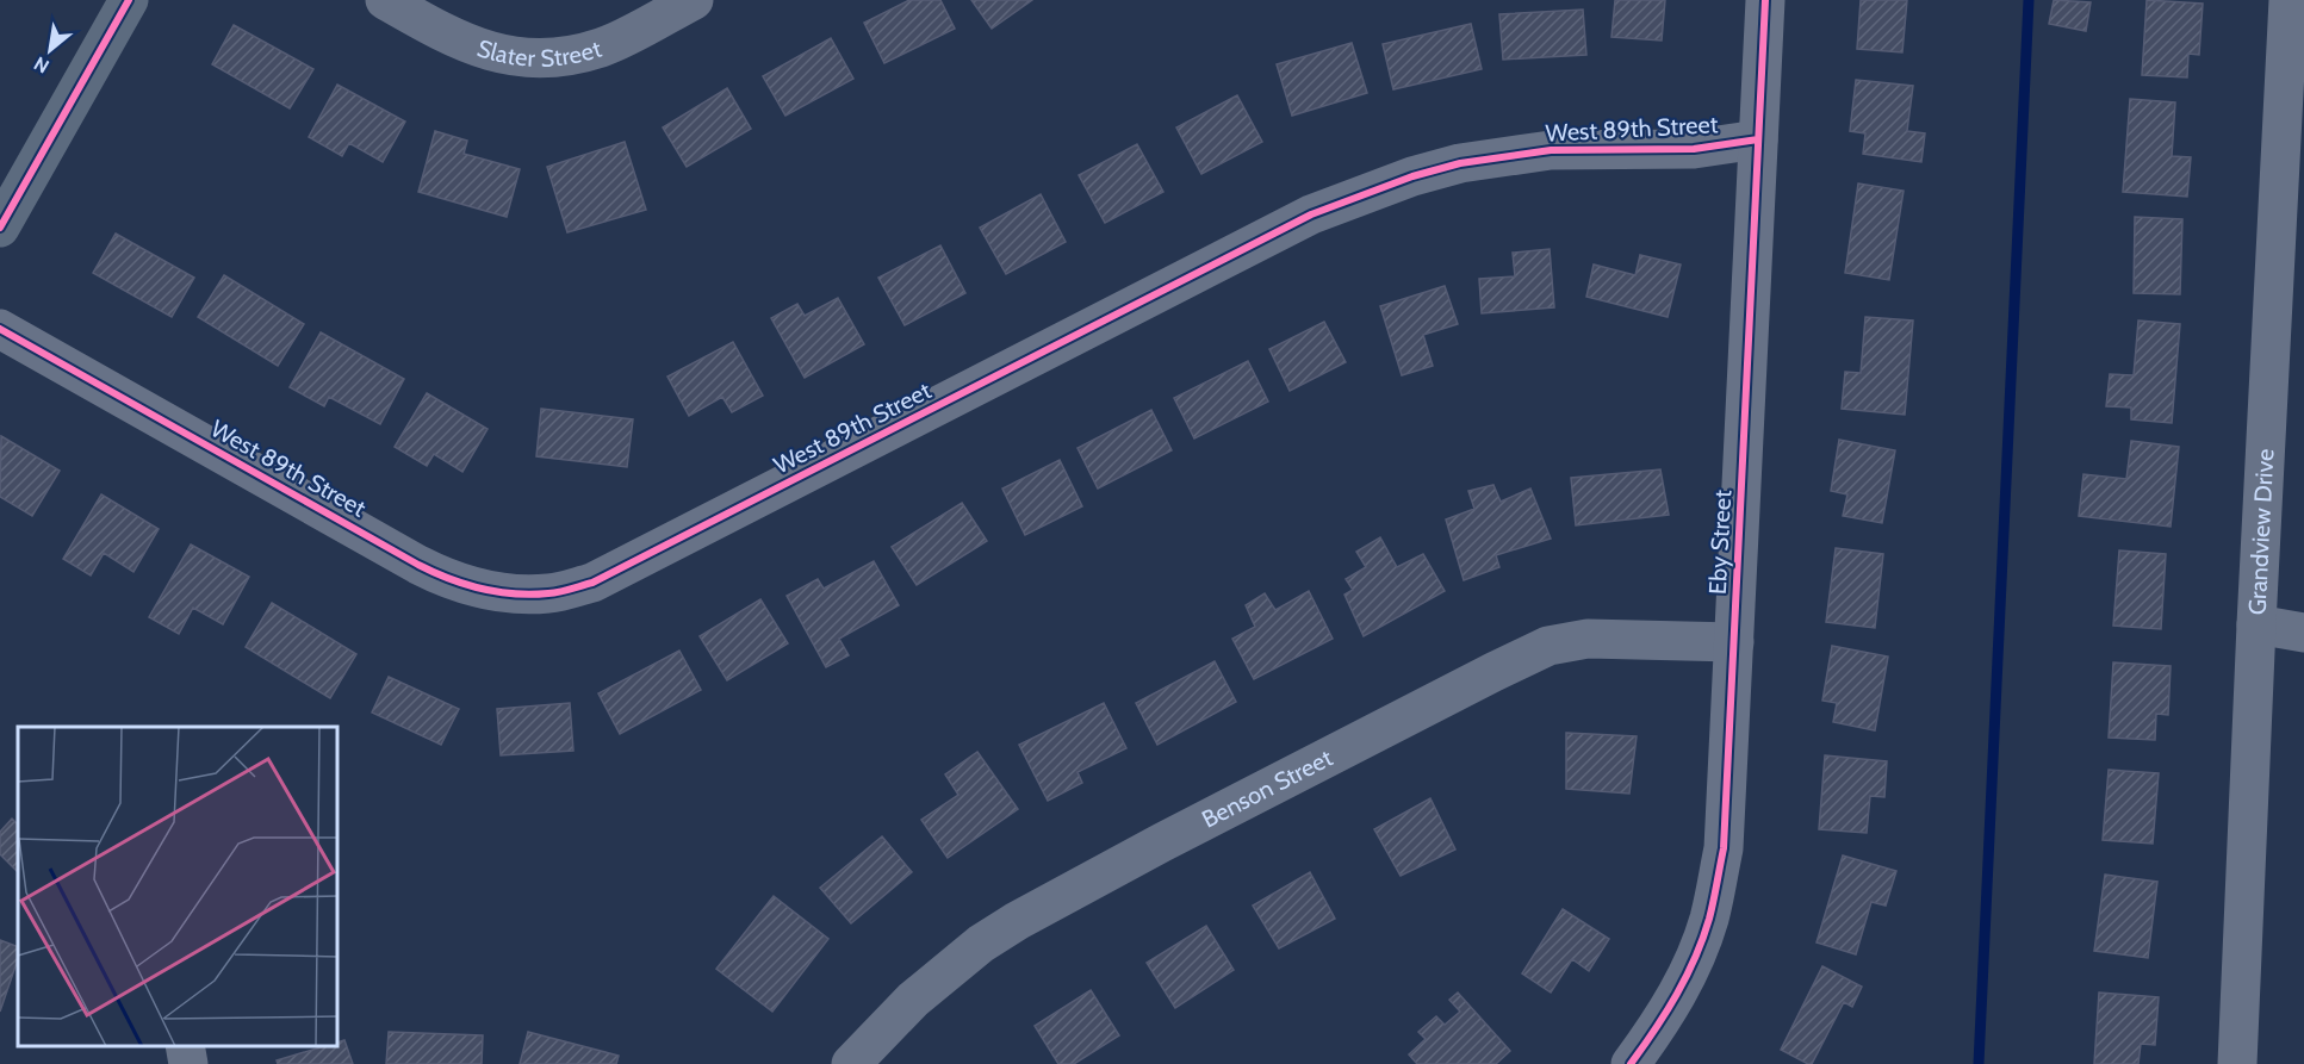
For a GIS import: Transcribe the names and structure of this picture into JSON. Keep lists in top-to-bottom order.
{
  "streets": {
    "street": [
      "Slater Street",
      "West 89th Street",
      "Grandview Drive",
      "Eby Street",
      "Benson Street"
    ]
  },
  "crossings": [
    ["West 89th Street", "Eby Street"],
    ["Eby Street", "Benson Street"]
  ],
  "north": "bottom left"
}
